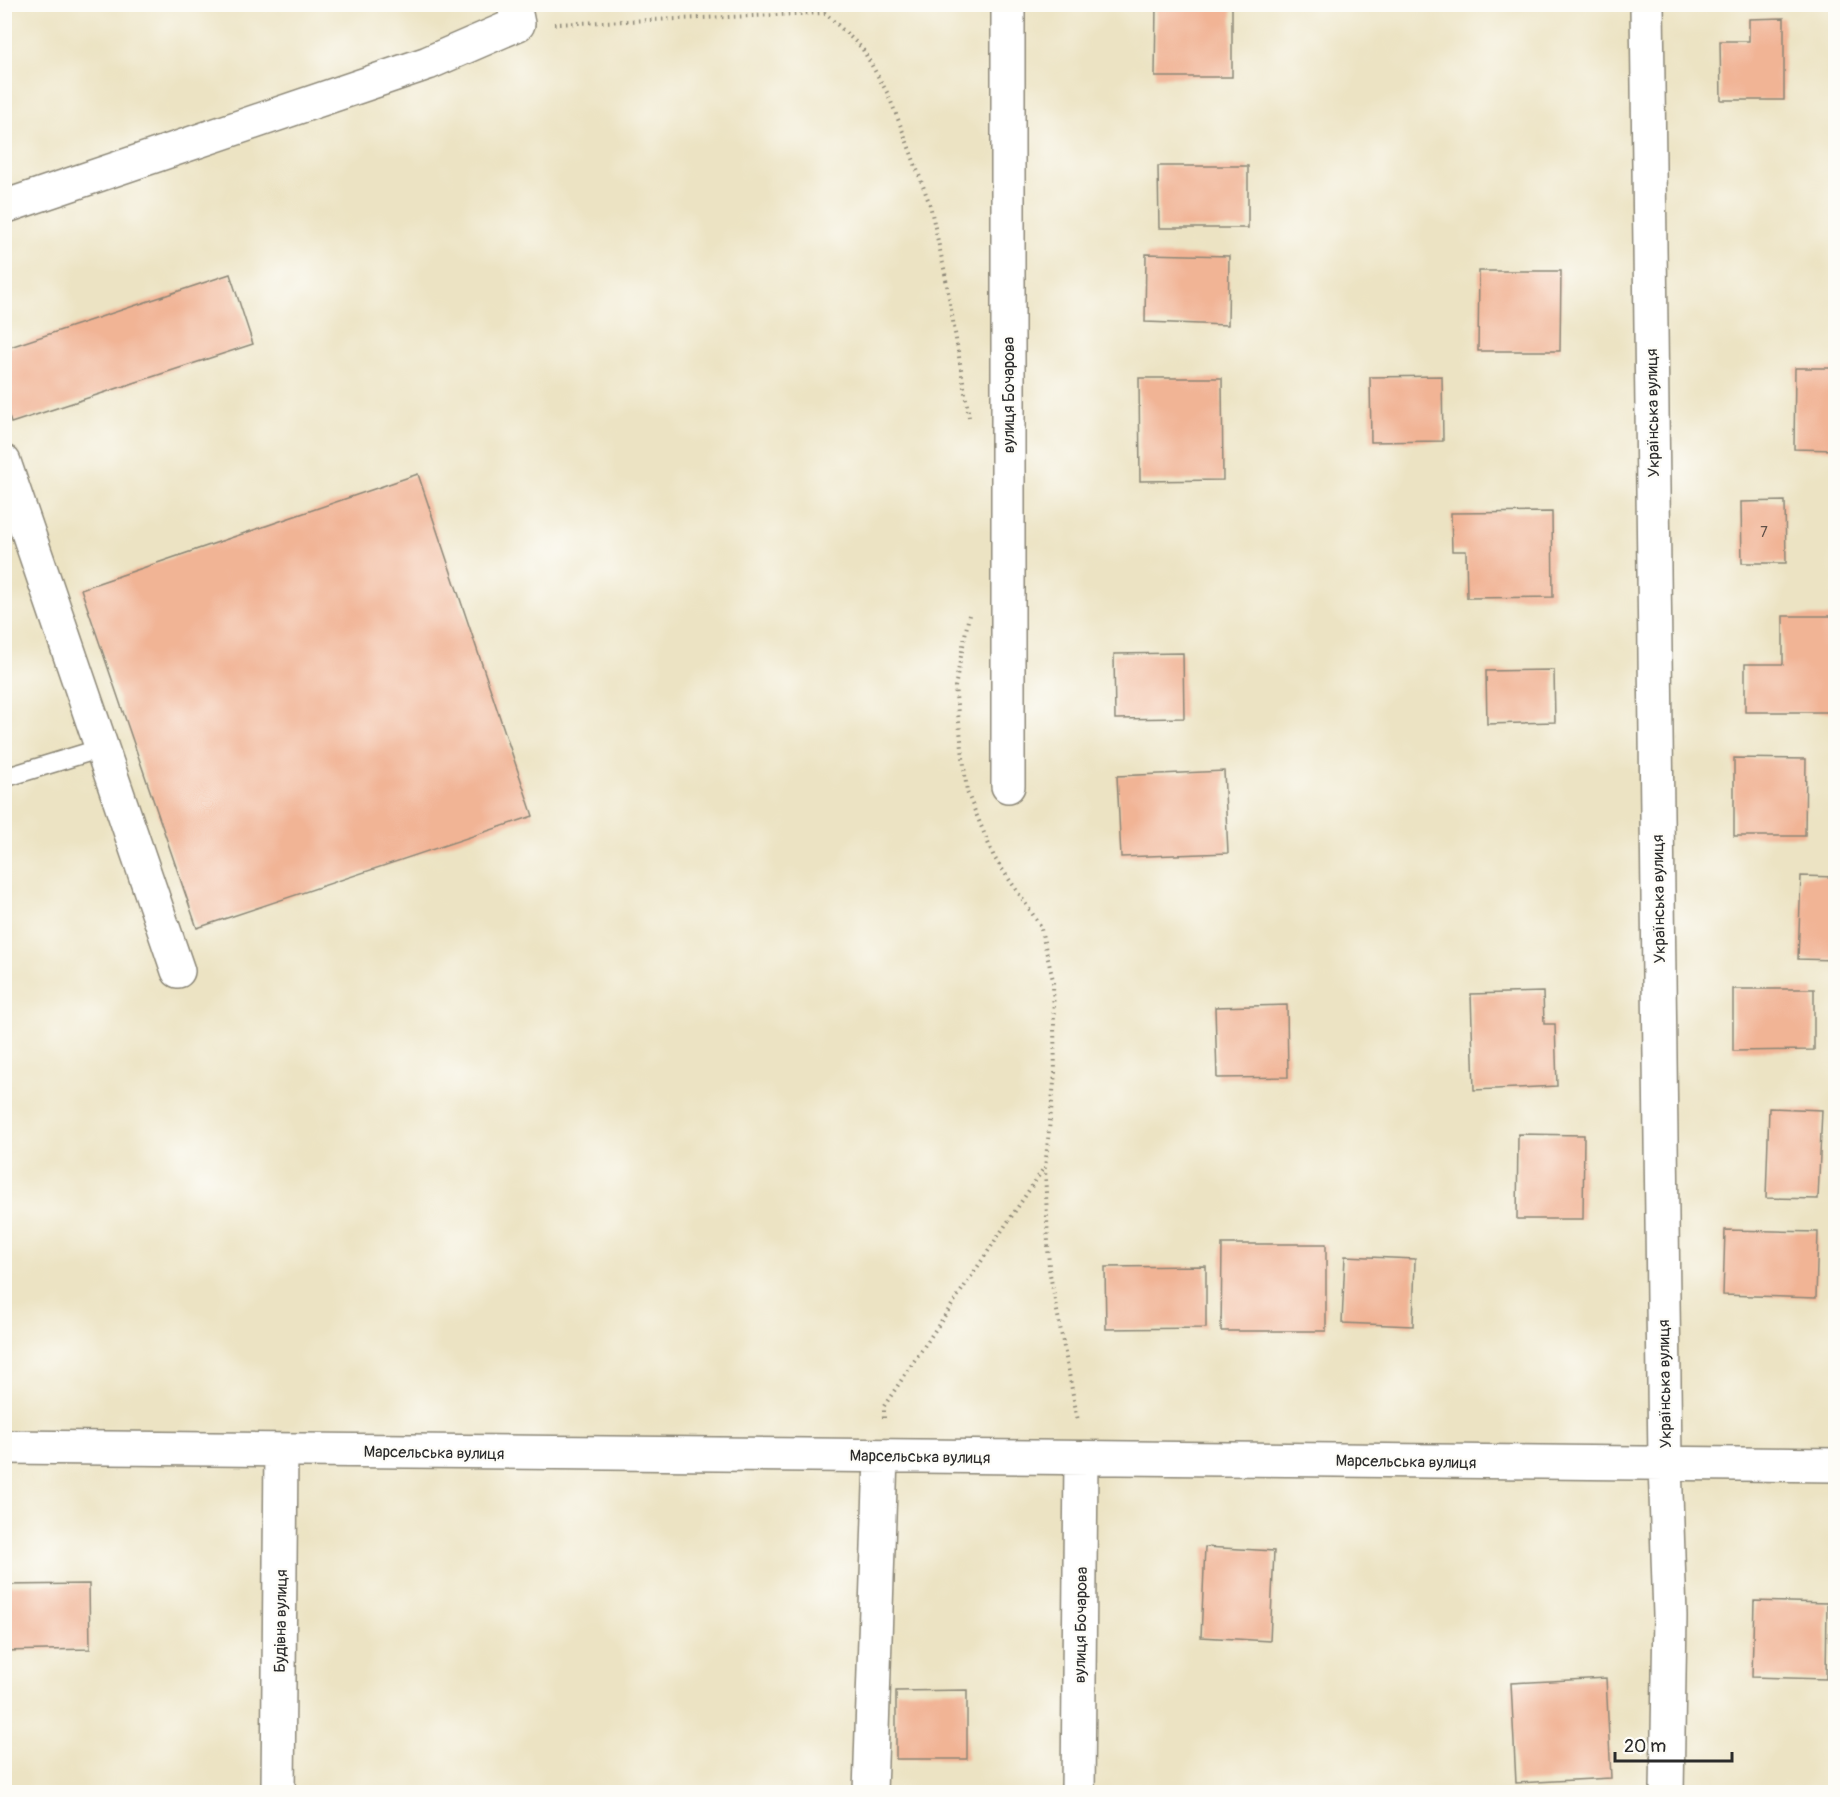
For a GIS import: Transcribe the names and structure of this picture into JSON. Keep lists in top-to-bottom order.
{
  "streets": {
    "street": [
      "вулиця Бочарова",
      "Українська вулиця",
      "Марсельська вулиця",
      "Будівна вулиця"
    ]
  },
  "crossings": [
    ["вулиця Бочарова", "Марсельська вулиця"],
    ["Українська вулиця", "Марсельська вулиця"],
    ["Марсельська вулиця", "Будівна вулиця"]
  ],
  "house_numbers": ["7"],
  "scale_bar": "20 m"
}
